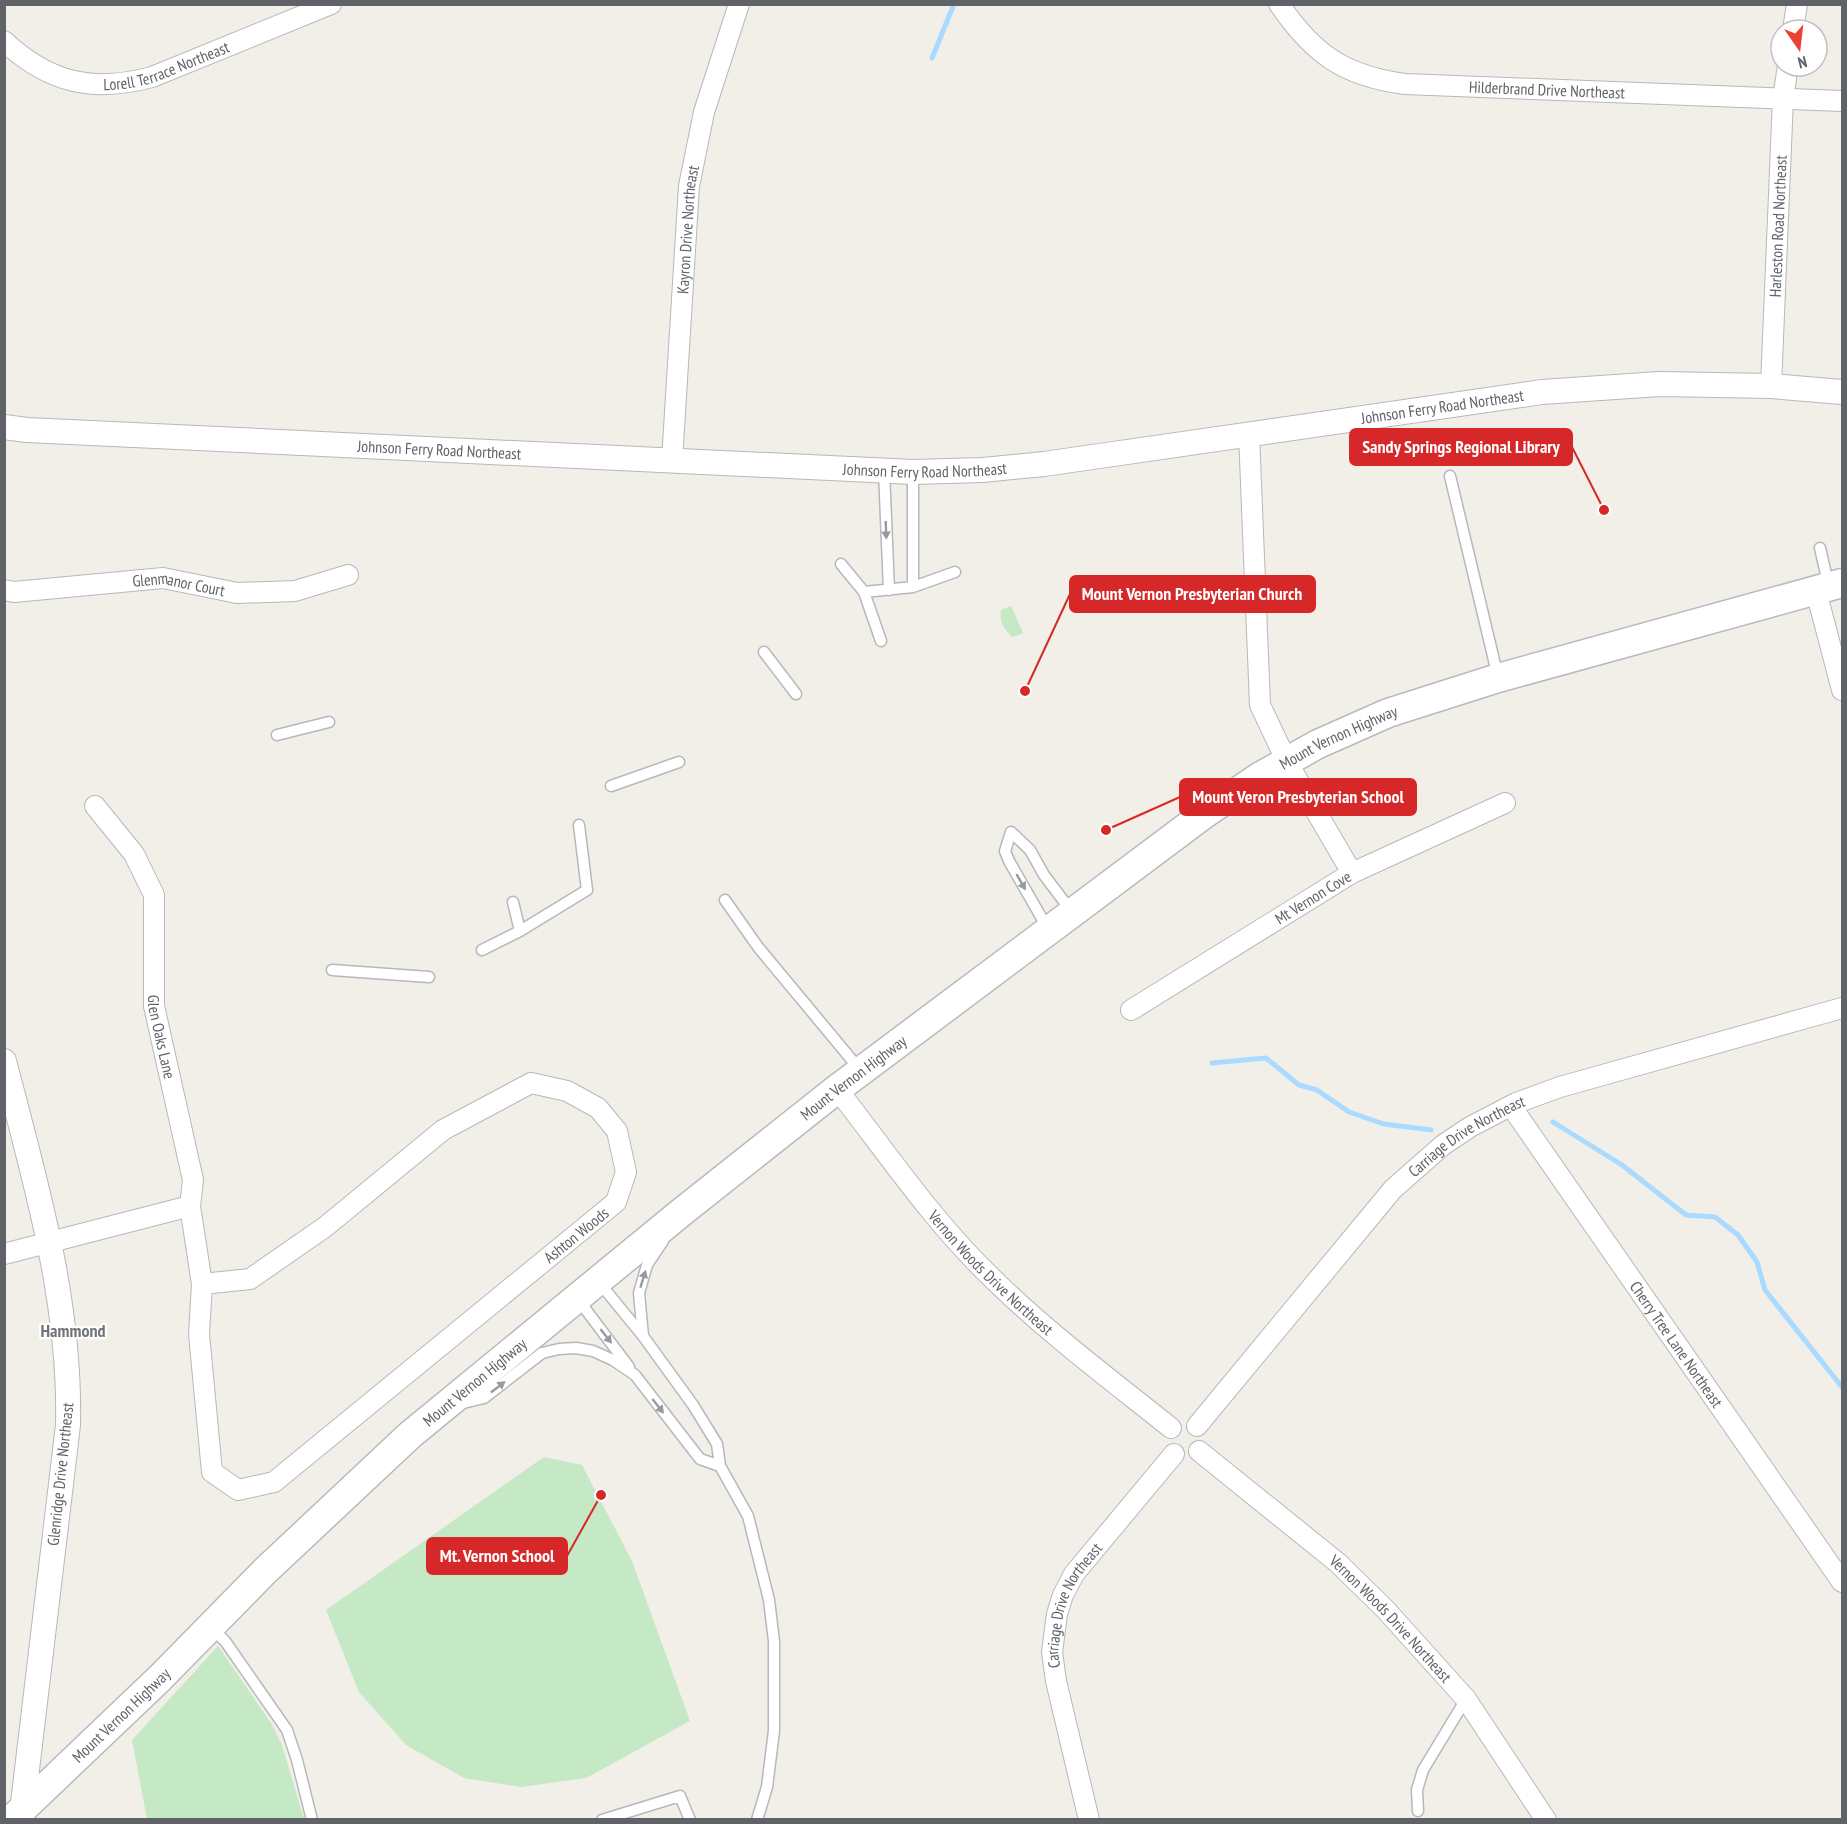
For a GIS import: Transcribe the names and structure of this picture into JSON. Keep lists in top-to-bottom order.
{
  "streets": {
    "main road": ["Mount Vernon Highway"],
    "street": [
      "Lorell Terrace Northeast",
      "Hilderbrand Drive Northeast",
      "Harleston Road Northeast",
      "Kayron Drive Northeast",
      "Johnson Ferry Road Northeast",
      "Glenmanor Court",
      "Mt Vernon Cove",
      "Glen Oaks Lane",
      "Carriage Drive Northeast",
      "Ashton Woods",
      "Vernon Woods Drive Northeast",
      "Cherry Tree Lane Northeast",
      "Glenridge Drive Northeast"
    ]
  },
  "crossings": [
    ["Hilderbrand Drive Northeast", "Harleston Road Northeast"],
    ["Harleston Road Northeast", "Johnson Ferry Road Northeast"],
    ["Kayron Drive Northeast", "Johnson Ferry Road Northeast"],
    ["Mount Vernon Highway", "Vernon Woods Drive Northeast"],
    ["Mount Vernon Highway", "Glenridge Drive Northeast"],
    ["Glen Oaks Lane", "Ashton Woods"],
    ["Carriage Drive Northeast", "Vernon Woods Drive Northeast"],
    ["Carriage Drive Northeast", "Cherry Tree Lane Northeast"]
  ],
  "districts": ["Hammond"],
  "places": [
    "Sandy Springs Regional Library",
    "Mount Vernon Presbyterian Church",
    "Mount Veron Presbyterian School",
    "Mt. Vernon School"
  ],
  "north": "bottom"
}
